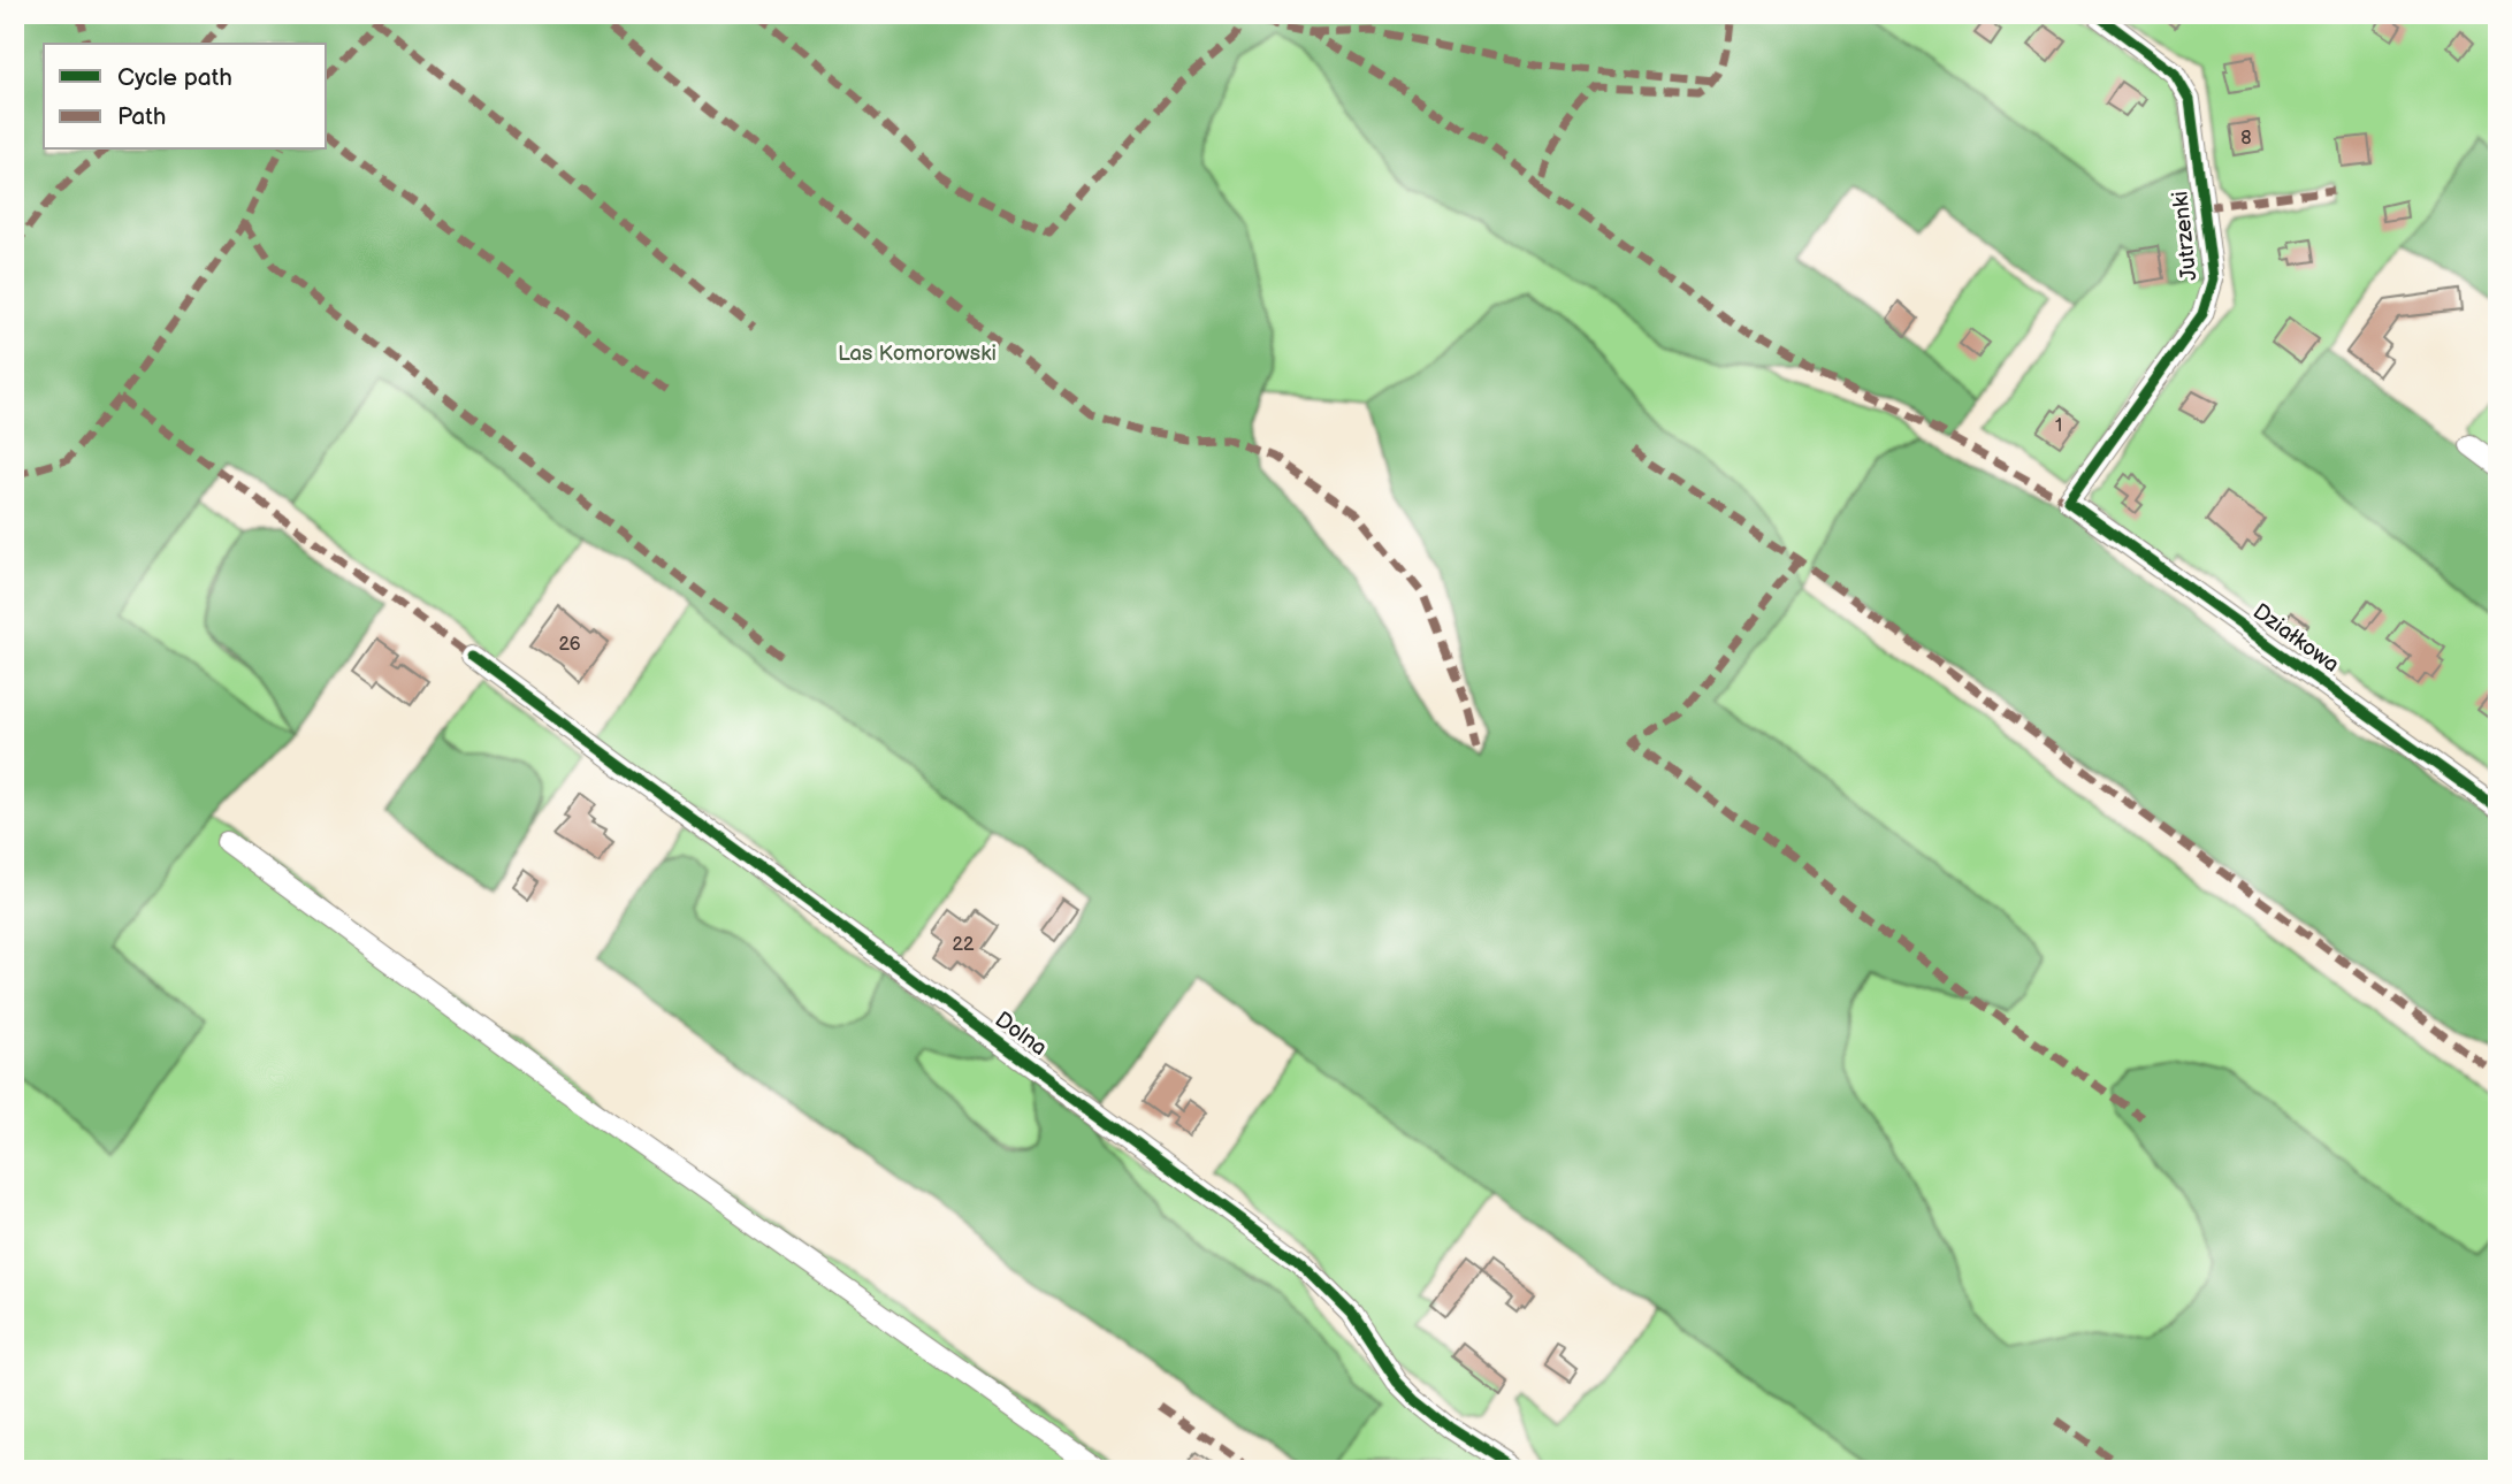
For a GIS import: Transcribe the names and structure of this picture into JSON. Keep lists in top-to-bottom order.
{
  "streets": {
    "street": ["Jutrzenki", "Działkowa", "Dolna"]
  },
  "crossings": [
    ["Jutrzenki", "Działkowa"]
  ],
  "parks": ["Las Komorowski"],
  "house_numbers": [
    "8",
    "1",
    "26",
    "22"
  ],
  "legend": ["Cycle path", "Path"]
}
